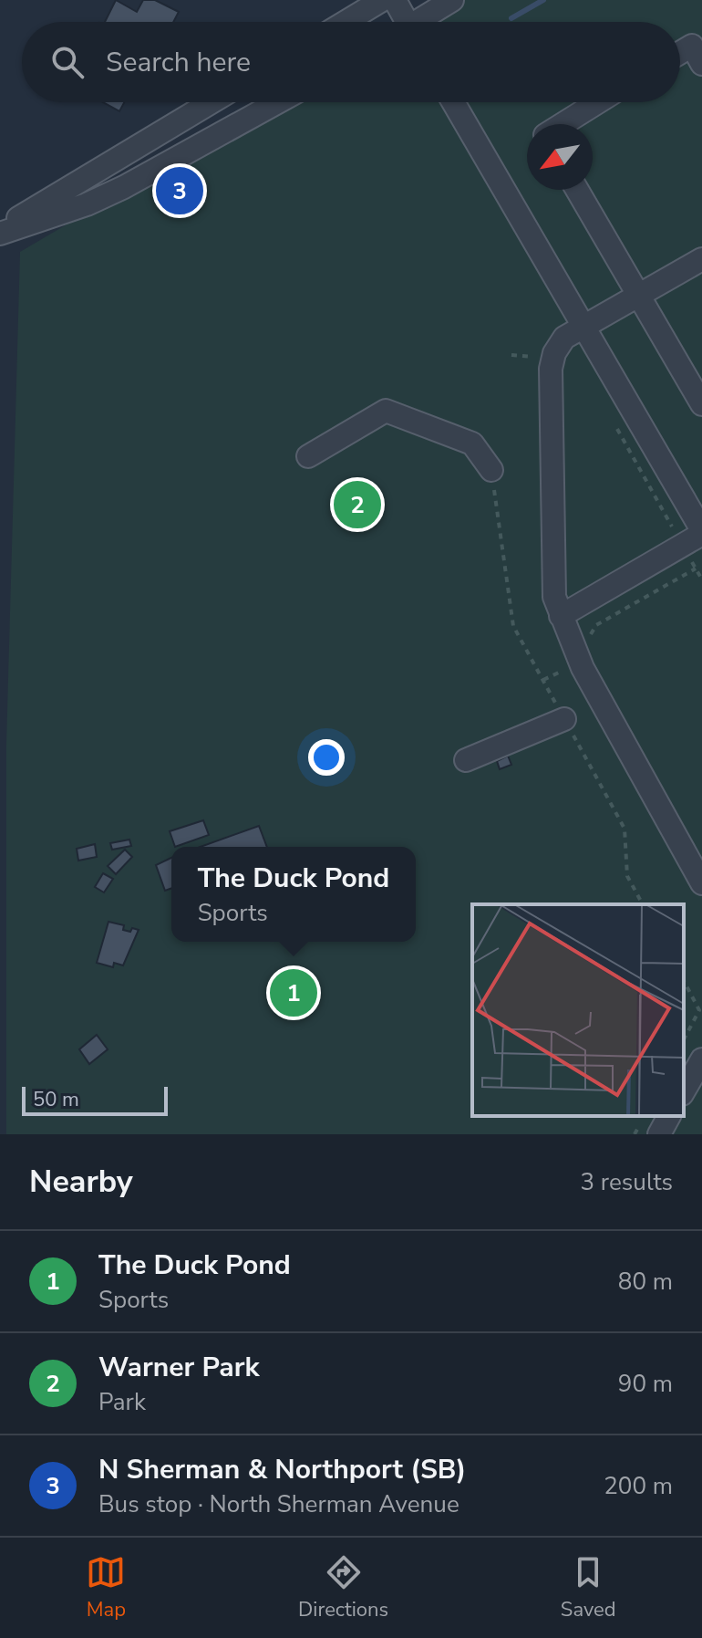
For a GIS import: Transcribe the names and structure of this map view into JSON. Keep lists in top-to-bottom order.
{
  "scale_bar": "50 m",
  "north": "bottom left",
  "page": {
    "search": "Search here",
    "pins": ["3", "2", "1"],
    "popup": ["The Duck Pond", "Sports"],
    "scale": "50 m",
    "heading": ["Nearby", "3 results"],
    "list": [
      {
        "mark": "1",
        "name": "The Duck Pond",
        "note": "Sports",
        "value": "80 m"
      },
      {
        "mark": "2",
        "name": "Warner Park",
        "note": "Park",
        "value": "90 m"
      },
      {
        "mark": "3",
        "name": "N Sherman & Northport (SB)",
        "note": "Bus stop · North Sherman Avenue",
        "value": "200 m"
      }
    ],
    "nav": ["Map", "Directions", "Saved"]
  }
}
